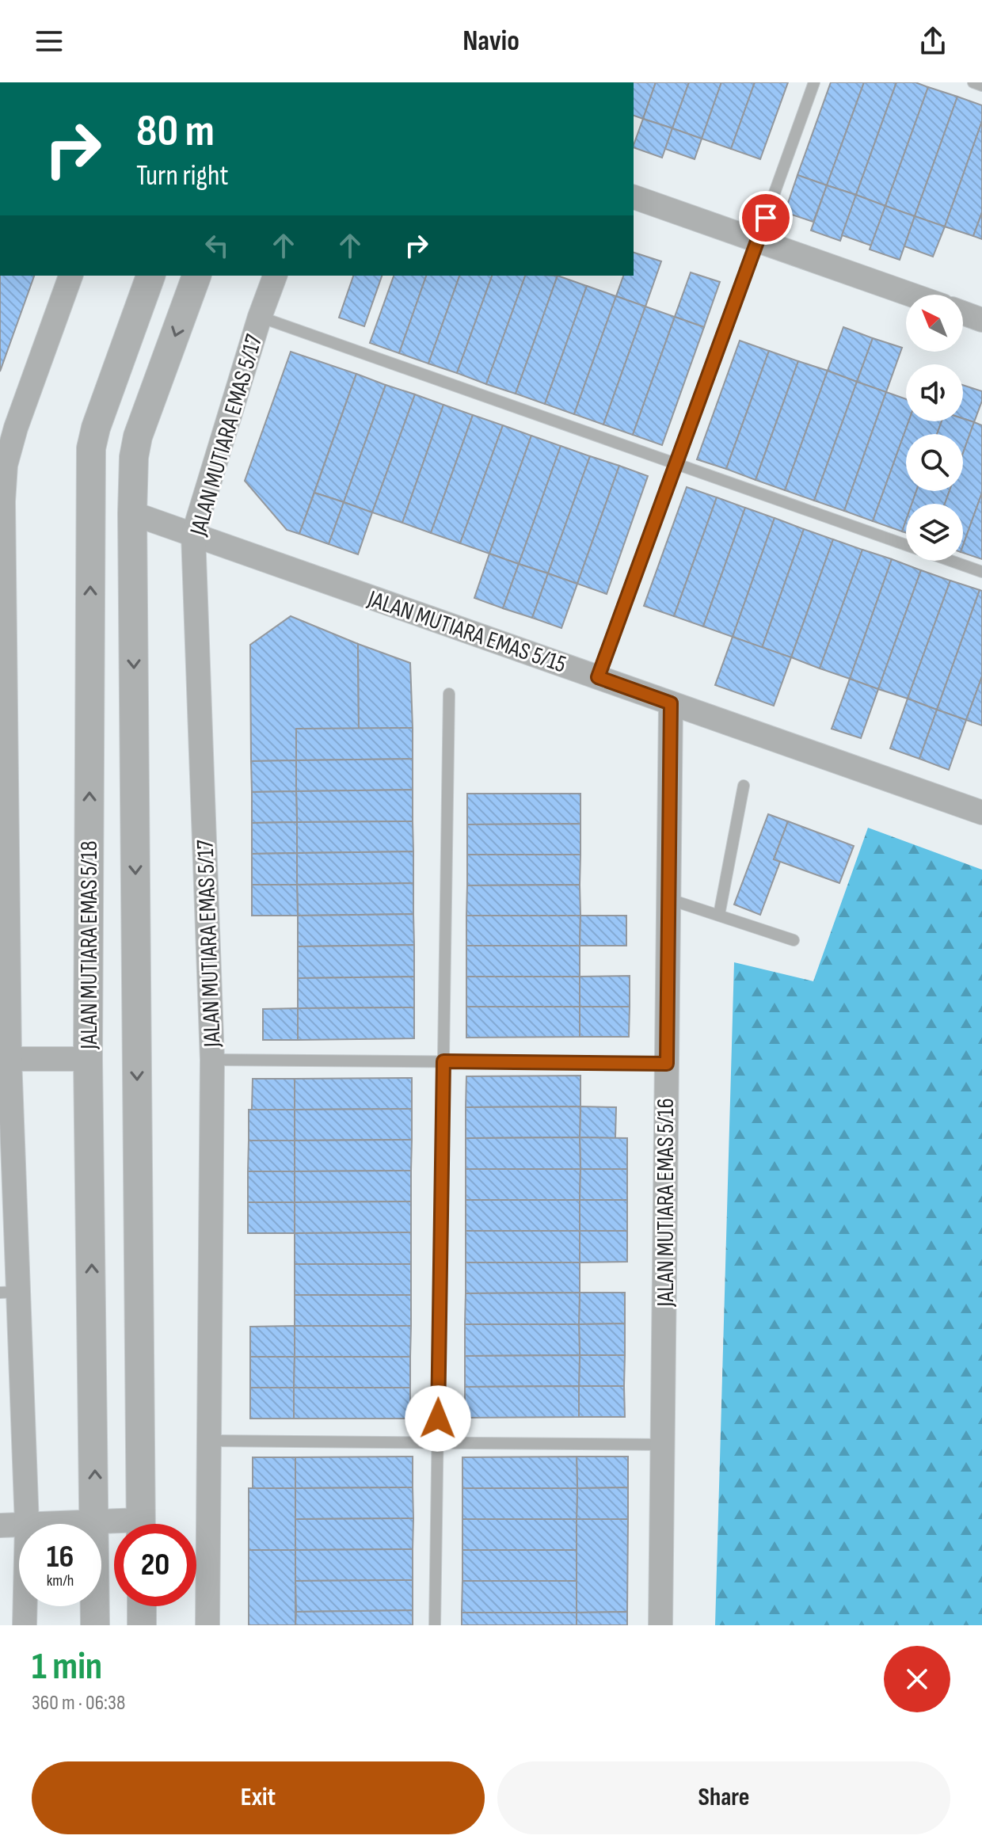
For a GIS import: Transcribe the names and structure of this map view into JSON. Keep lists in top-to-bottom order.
{
  "streets": {
    "street": [
      "JALAN MUTIARA EMAS 5/17",
      "JALAN MUTIARA EMAS 5/15",
      "JALAN MUTIARA EMAS 5/18",
      "JALAN MUTIARA EMAS 5/16"
    ]
  },
  "crossings": [
    ["JALAN MUTIARA EMAS 5/17", "JALAN MUTIARA EMAS 5/15"],
    ["JALAN MUTIARA EMAS 5/15", "JALAN MUTIARA EMAS 5/18"],
    ["JALAN MUTIARA EMAS 5/15", "JALAN MUTIARA EMAS 5/16"]
  ],
  "north": "top left",
  "page": {
    "header": "Navio",
    "turn": ["80 m", "Turn right"],
    "speed": "16 km/h",
    "limit": "20",
    "heading": ["1 min", "360 m · 06:38"],
    "buttons": ["Exit", "Share"]
  }
}
